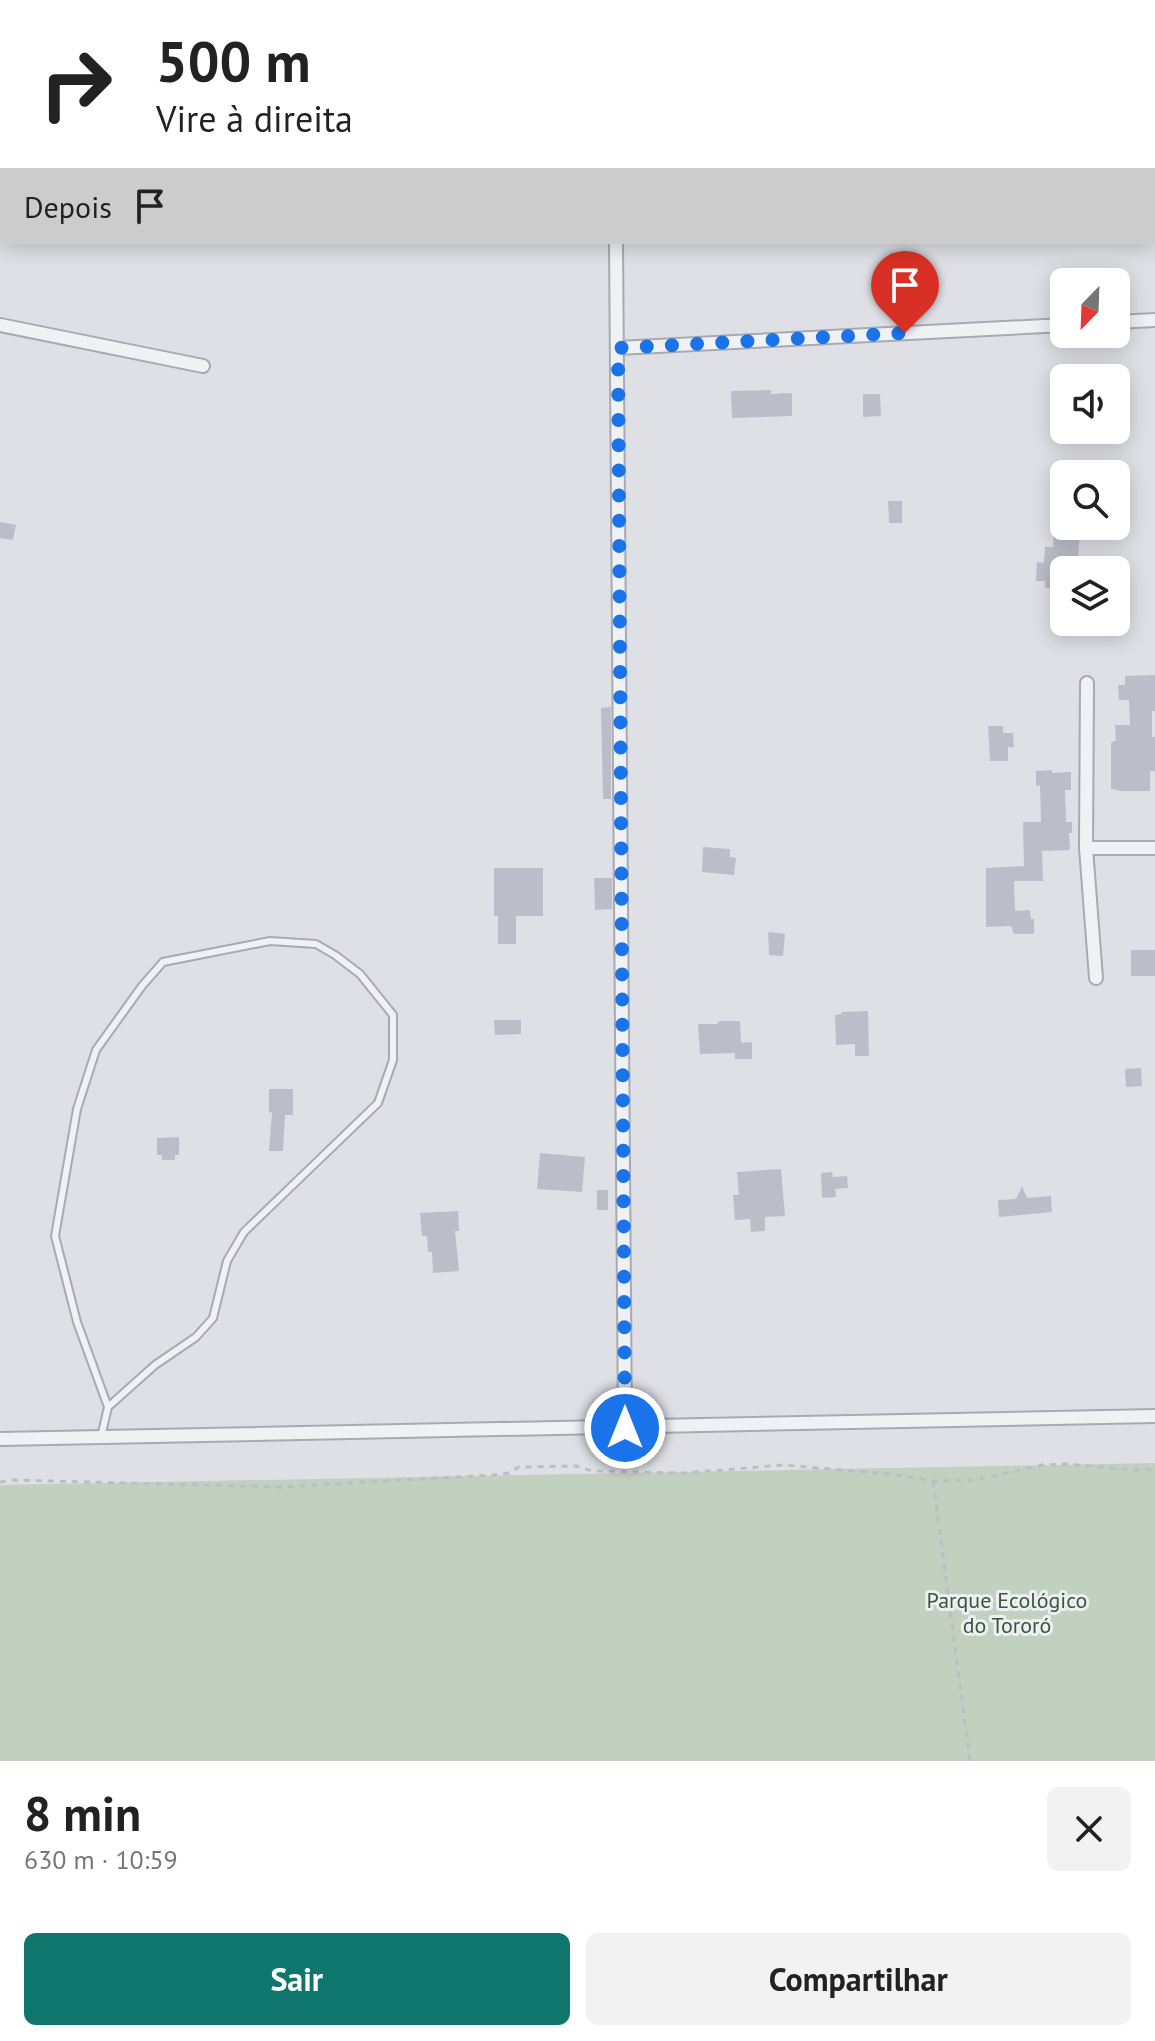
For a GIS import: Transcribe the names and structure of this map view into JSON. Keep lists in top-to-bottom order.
{
  "parks": ["Parque Ecológico do Tororó"],
  "north": "bottom left",
  "page": {
    "turn": ["500 m", "Vire à direita"],
    "then": "Depois",
    "heading": ["8 min", "630 m · 10:59"],
    "buttons": ["Sair", "Compartilhar"]
  }
}
